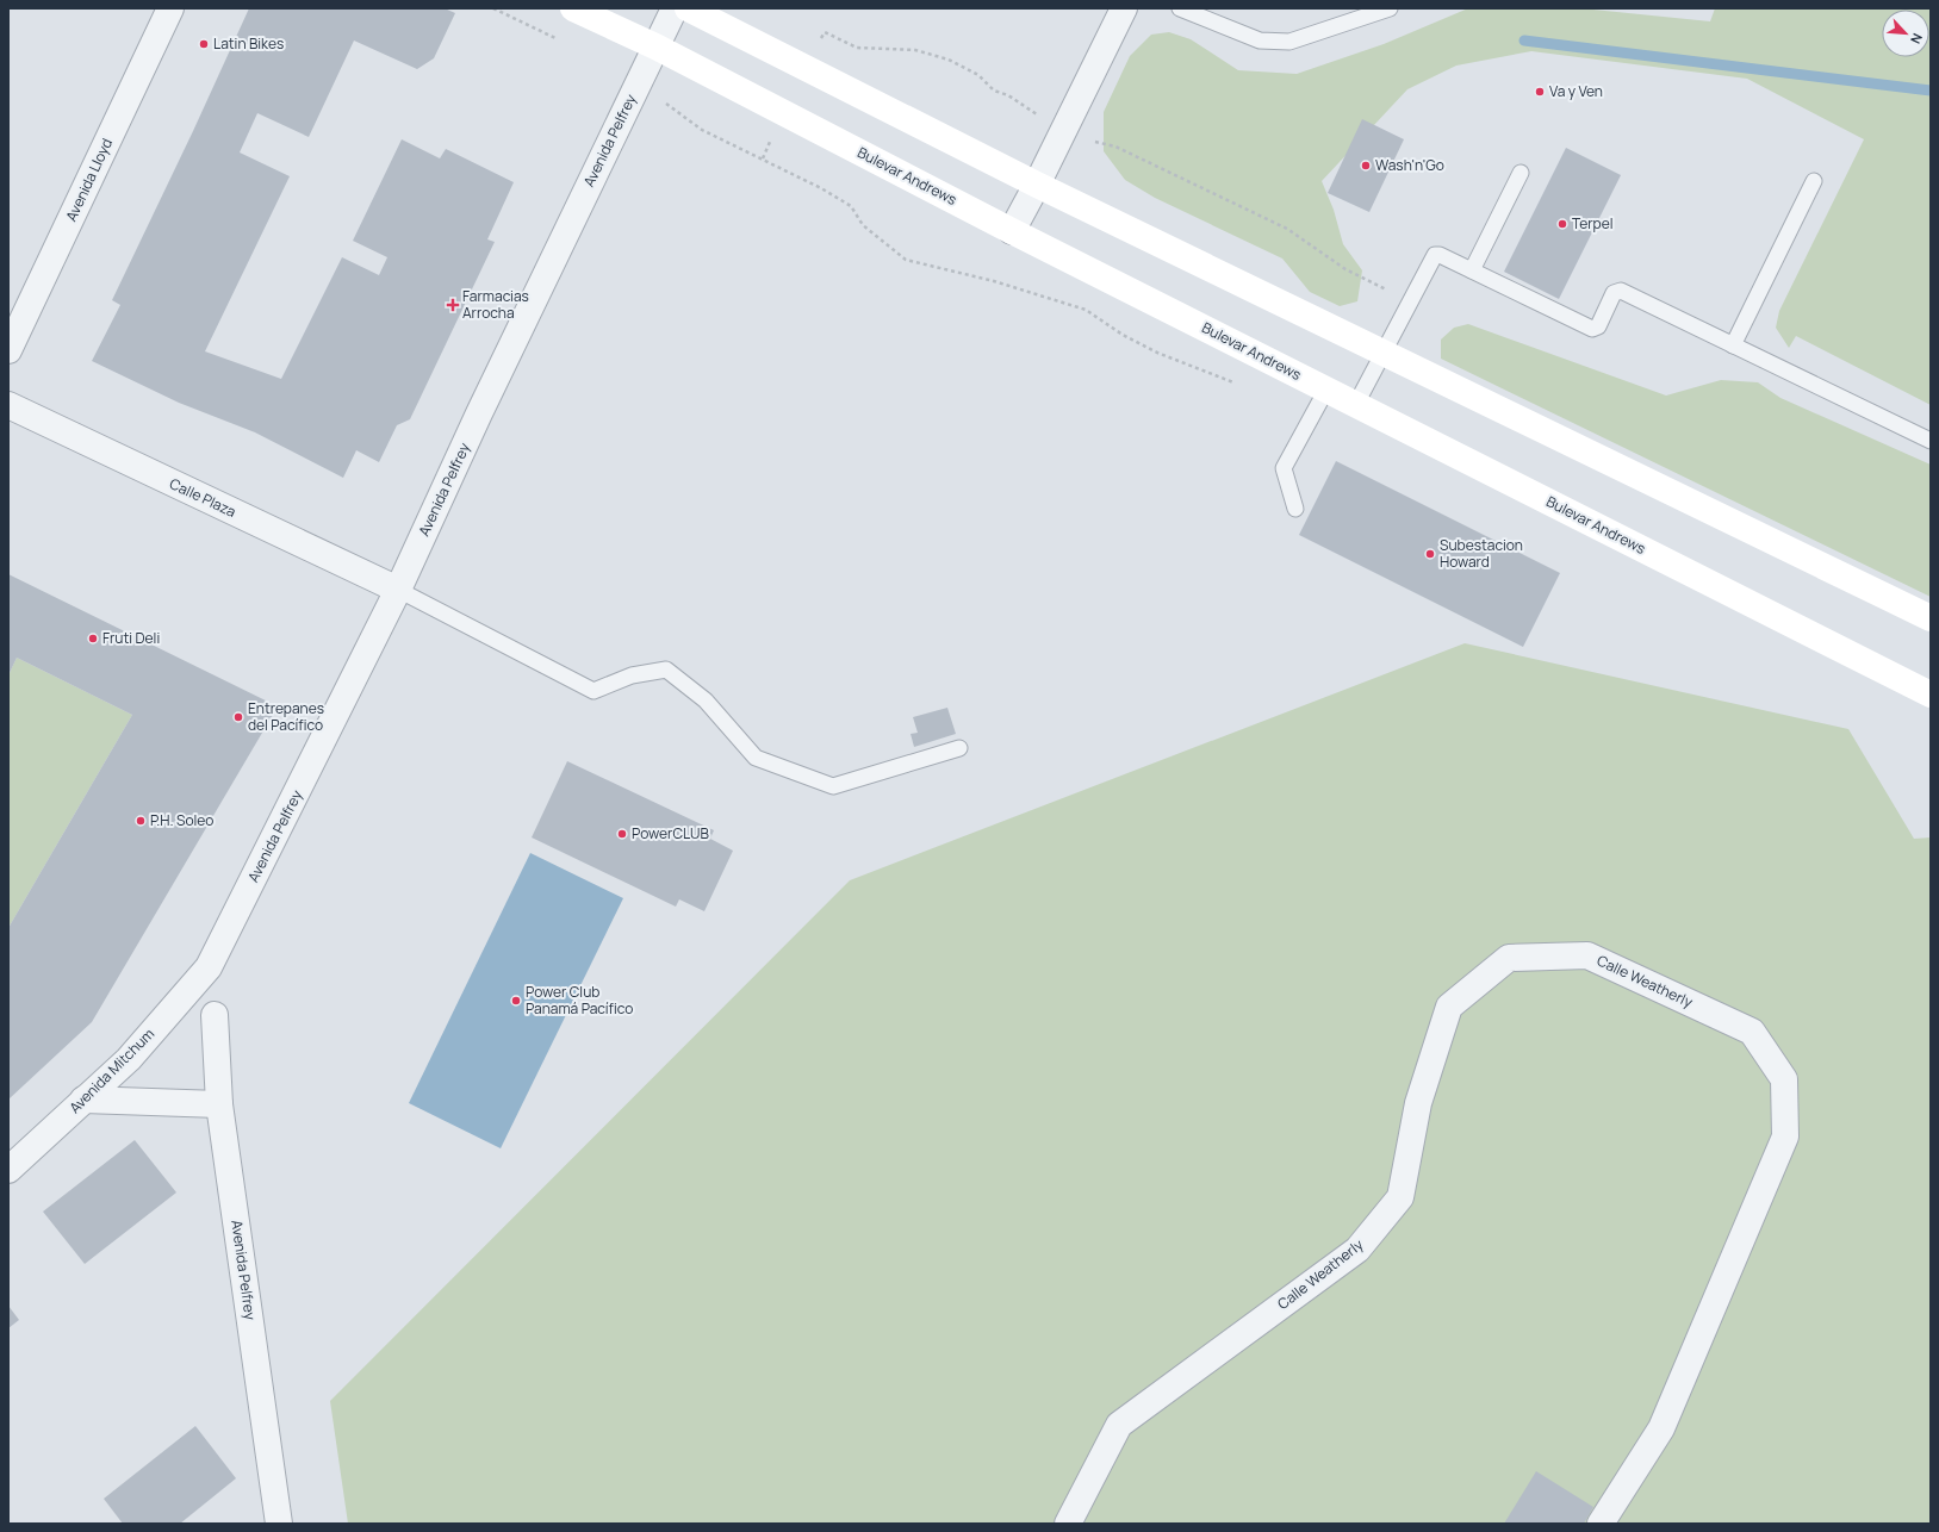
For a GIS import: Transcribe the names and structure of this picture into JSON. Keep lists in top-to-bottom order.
{
  "streets": {
    "main road": ["Bulevar Andrews"],
    "street": [
      "Avenida Pelfrey",
      "Avenida Lloyd",
      "Calle Plaza",
      "Calle Weatherly",
      "Avenida Mitchum"
    ]
  },
  "crossings": [
    ["Avenida Pelfrey", "Bulevar Andrews"],
    ["Avenida Pelfrey", "Calle Plaza"],
    ["Avenida Pelfrey", "Avenida Mitchum"]
  ],
  "places": {
    "other": [
      "Latin Bikes",
      "Va y Ven",
      "Wash'n'Go",
      "Terpel",
      "Subestacion Howard",
      "Fruti Deli",
      "Entrepanes del Pacífico",
      "P.H. Soleo",
      "PowerCLUB",
      "Power Club Panamá Pacífico"
    ],
    "health": ["Farmacias Arrocha"]
  },
  "north": "bottom right"
}
